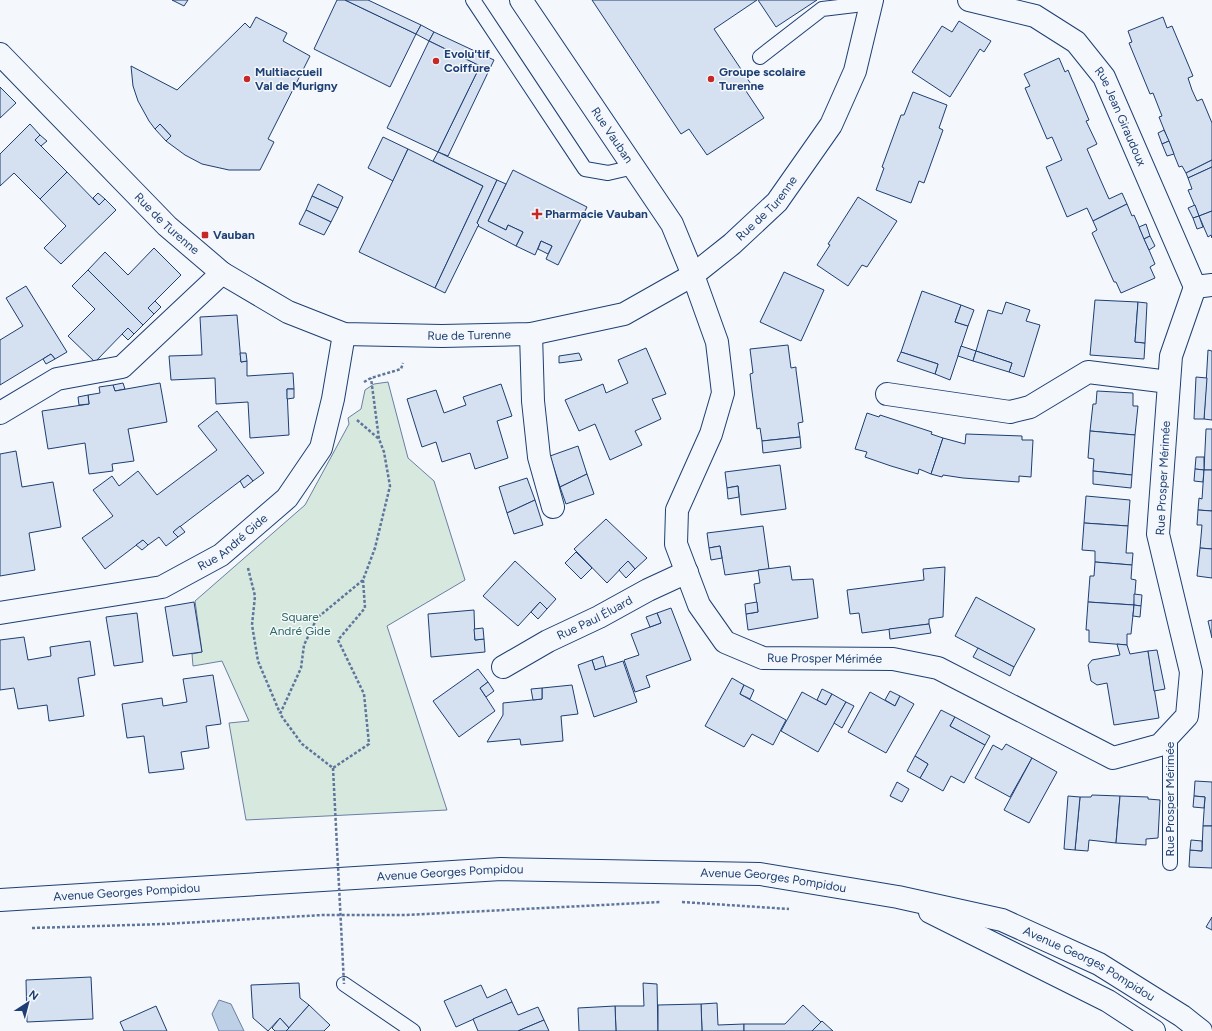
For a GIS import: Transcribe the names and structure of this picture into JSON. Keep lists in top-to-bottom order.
{
  "streets": {
    "street": [
      "Rue Jean Giraudoux",
      "Rue Vauban",
      "Rue de Turenne",
      "Rue Prosper Mérimée",
      "Rue André Gide",
      "Rue Paul Éluard",
      "Avenue Georges Pompidou"
    ]
  },
  "crossings": [
    ["Rue Jean Giraudoux", "Rue Prosper Mérimée"],
    ["Rue Vauban", "Rue de Turenne"],
    ["Rue Vauban", "Rue Prosper Mérimée"],
    ["Rue de Turenne", "Rue Prosper Mérimée"],
    ["Rue de Turenne", "Rue André Gide"],
    ["Rue Prosper Mérimée", "Rue Paul Éluard"]
  ],
  "parks": ["Square André Gide"],
  "places": {
    "other": ["Evolu'tif Coiffure", "Multiaccueil Val de Murigny", "Groupe scolaire Turenne"],
    "health": ["Pharmacie Vauban"],
    "transit": ["Vauban"]
  },
  "north": "top right"
}
